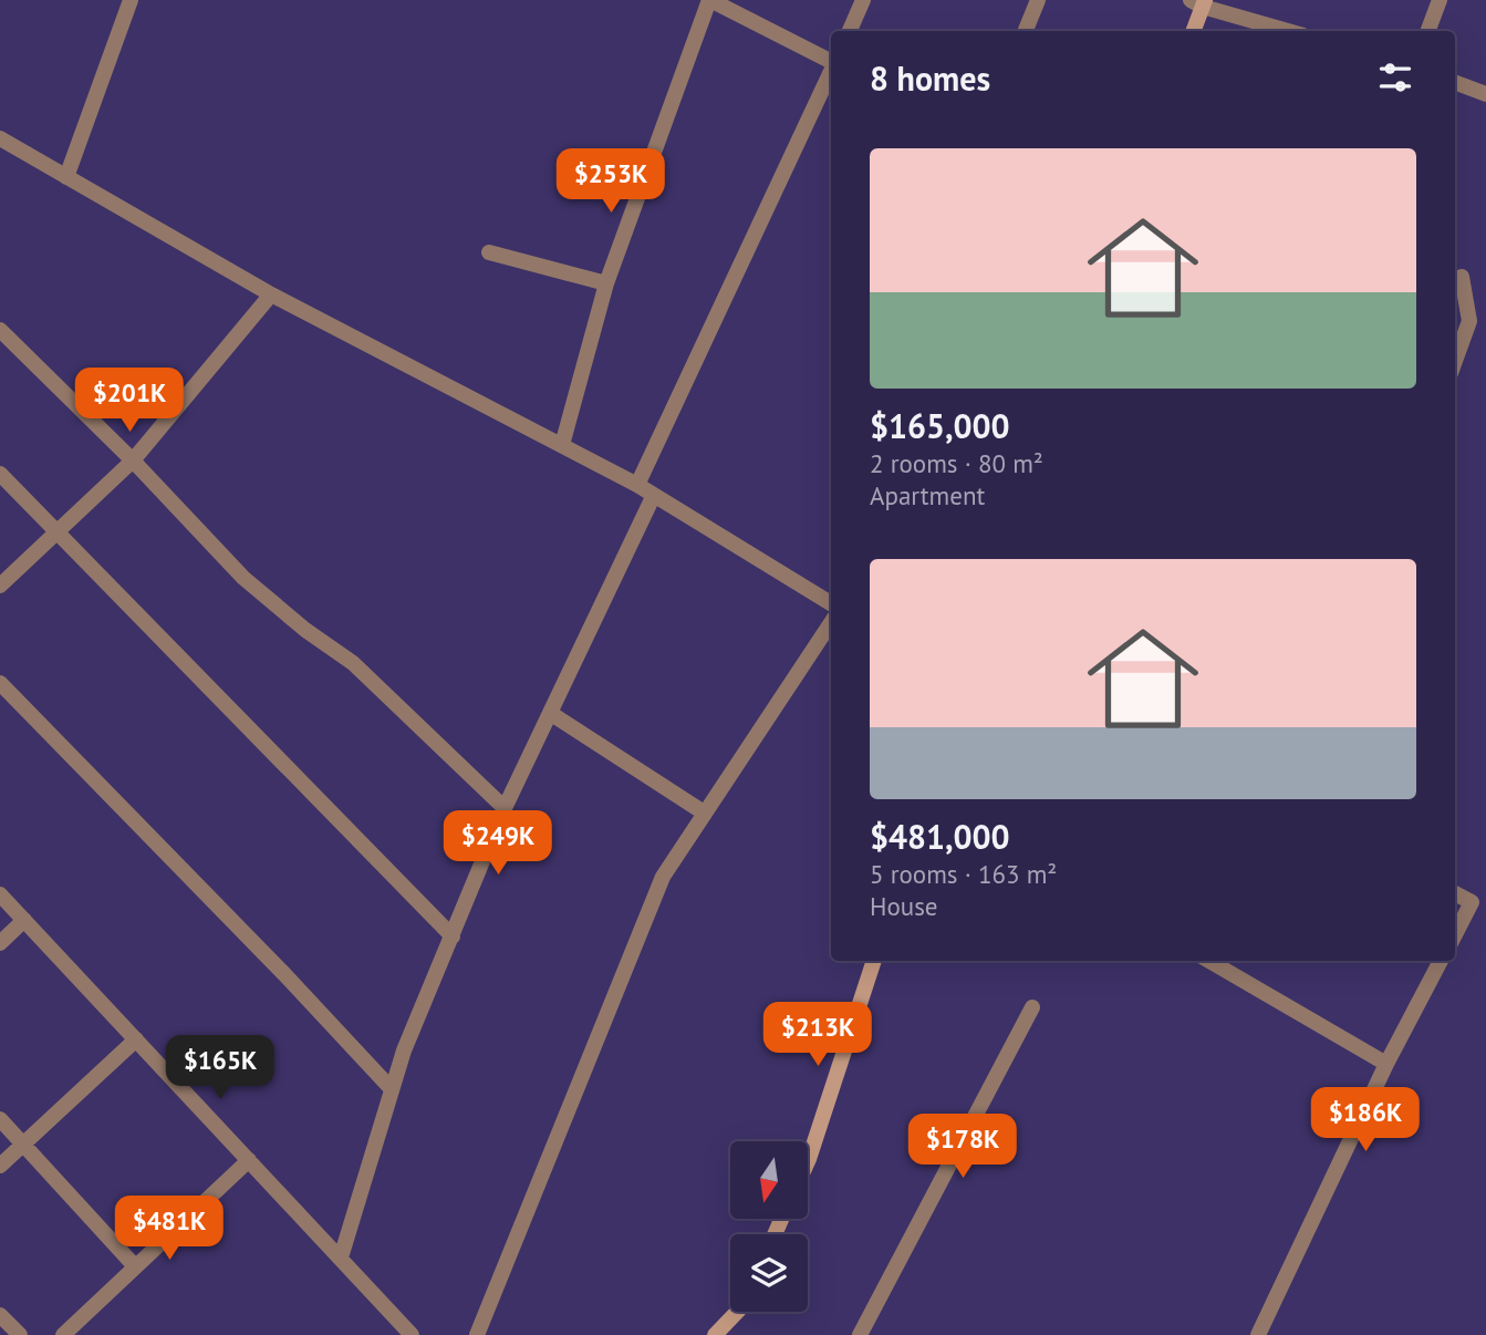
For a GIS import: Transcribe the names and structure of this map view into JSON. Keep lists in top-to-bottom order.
{
  "north": "bottom",
  "page": {
    "heading": "8 homes",
    "list": [
      {
        "name": "$165,000",
        "note": "2 rooms · 80 m² · Apartment"
      },
      {
        "name": "$481,000",
        "note": "5 rooms · 163 m² · House"
      }
    ],
    "price": [
      "$253K",
      "$201K",
      "$249K",
      "$213K",
      "$165K",
      "$186K",
      "$178K",
      "$481K"
    ]
  }
}
